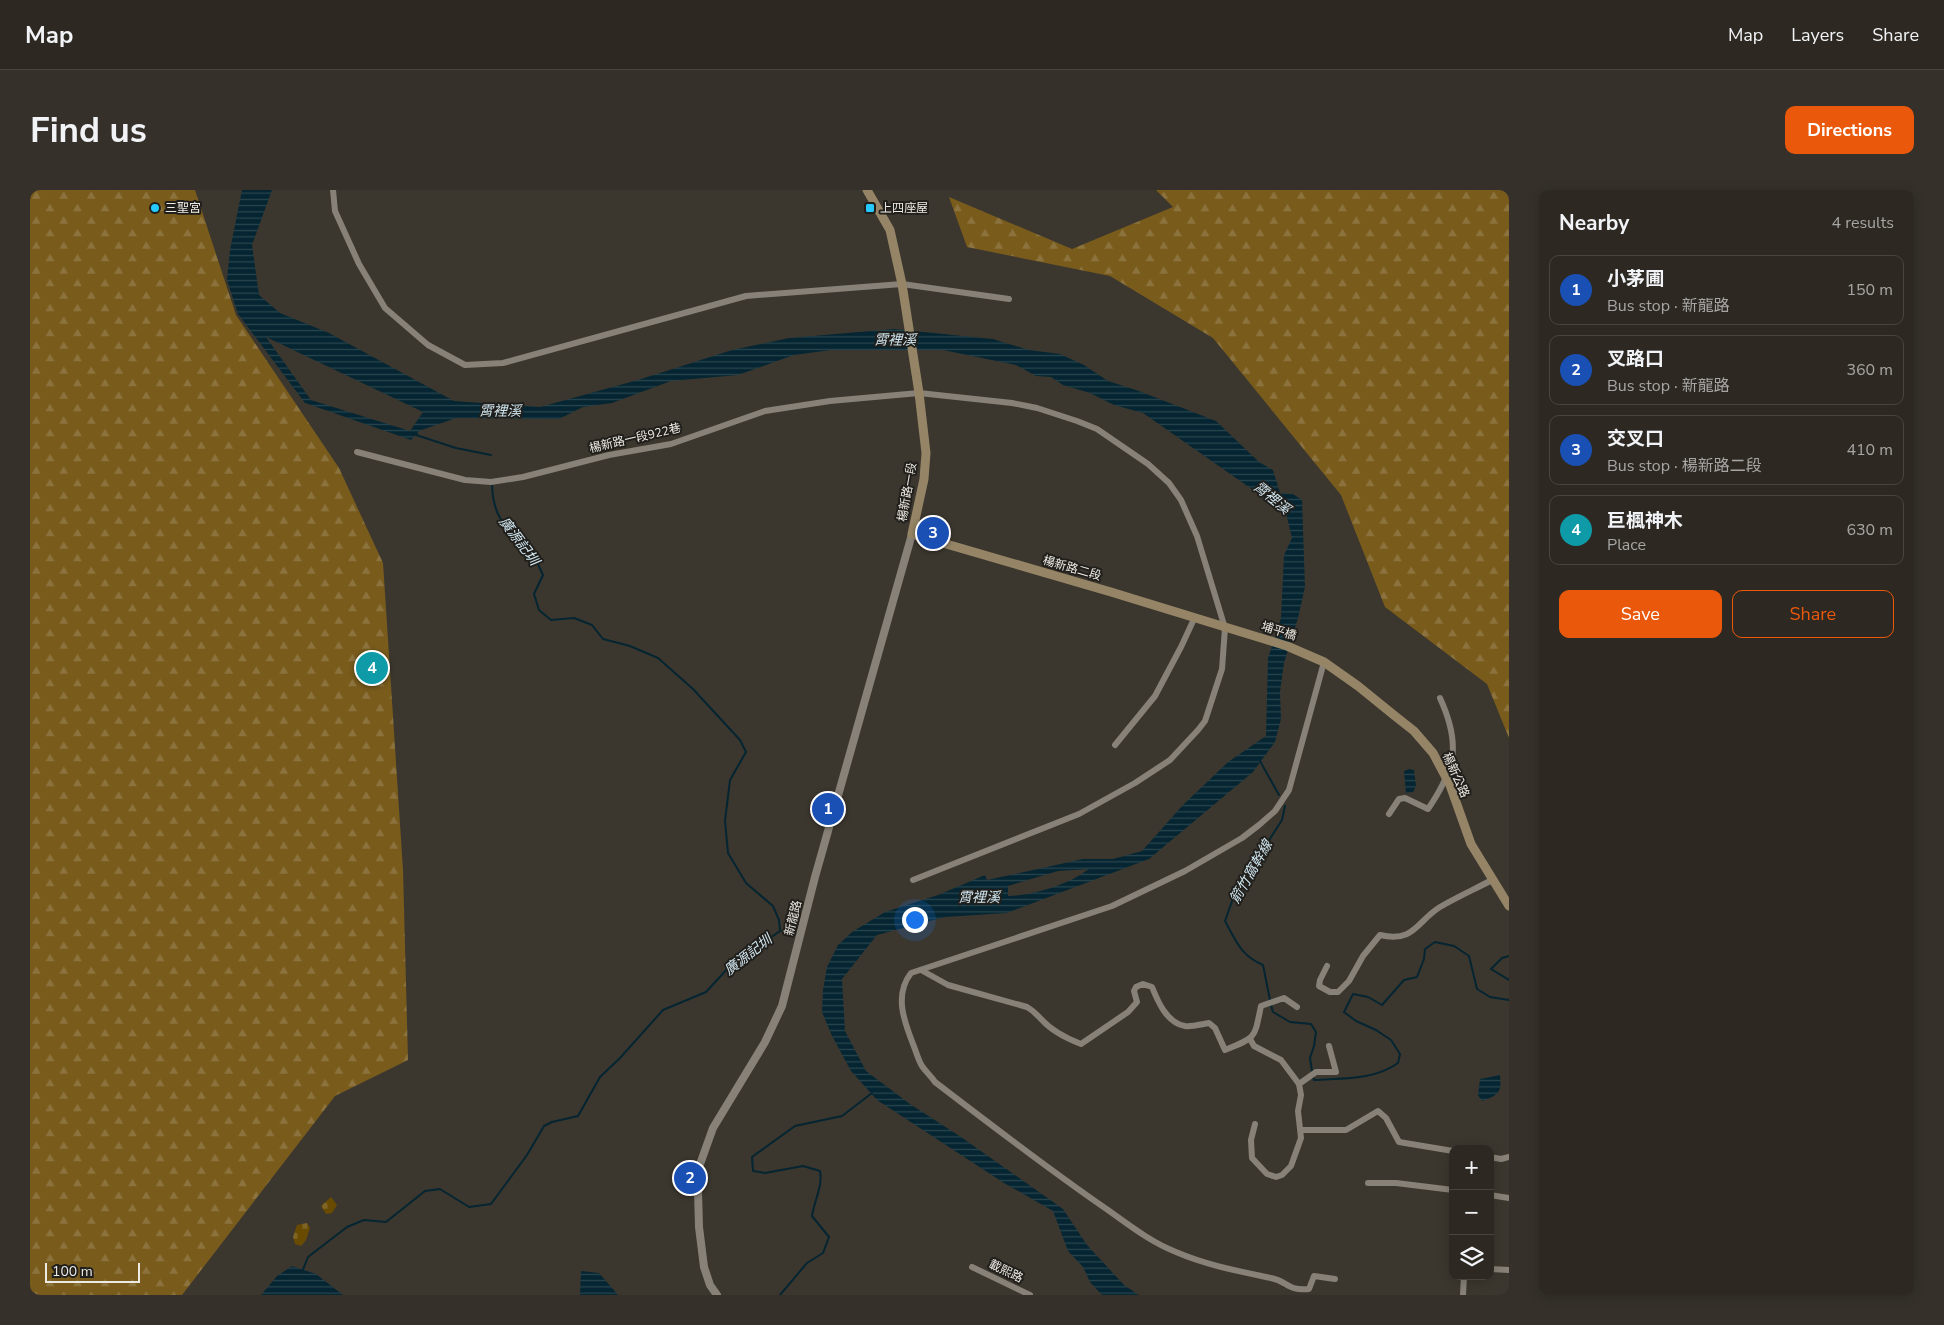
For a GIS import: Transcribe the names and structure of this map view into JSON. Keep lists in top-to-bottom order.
{
  "streets": {
    "main road": [
      "楊新路一段",
      "楊新路二段",
      "埔平橋",
      "楊新公路"
    ],
    "street": ["楊新路一段922巷", "新龍路", "載熙路"]
  },
  "crossings": [
    ["楊新路一段922巷", "楊新路一段"],
    ["楊新路一段922巷", "楊新路二段"],
    ["楊新路一段922巷", "埔平橋"],
    ["楊新路一段", "楊新路二段"],
    ["楊新路一段", "新龍路"],
    ["楊新路二段", "埔平橋"],
    ["楊新路二段", "新龍路"],
    ["埔平橋", "楊新公路"]
  ],
  "water": ["霄裡溪", "廣源記圳", "箭竹窩幹線"],
  "places": {
    "other": ["三聖宮"],
    "transit": ["上四座屋"]
  },
  "scale_bar": "100 m",
  "page": {
    "header": "Map",
    "nav": ["Map", "Layers", "Share"],
    "buttons": [
      "Directions",
      ["Save", "Share"]
    ],
    "title": "Find us",
    "heading": ["Nearby", "4 results"],
    "list": [
      {
        "mark": "1",
        "name": "小茅圃",
        "note": "Bus stop · 新龍路",
        "value": "150 m"
      },
      {
        "mark": "2",
        "name": "叉路口",
        "note": "Bus stop · 新龍路",
        "value": "360 m"
      },
      {
        "mark": "3",
        "name": "交叉口",
        "note": "Bus stop · 楊新路二段",
        "value": "410 m"
      },
      {
        "mark": "4",
        "name": "巨楓神木",
        "note": "Place",
        "value": "630 m"
      }
    ],
    "pins": [
      "3",
      "4",
      "1",
      "2"
    ],
    "map_buttons": ["+", "−"],
    "scale": "100 m"
  }
}
